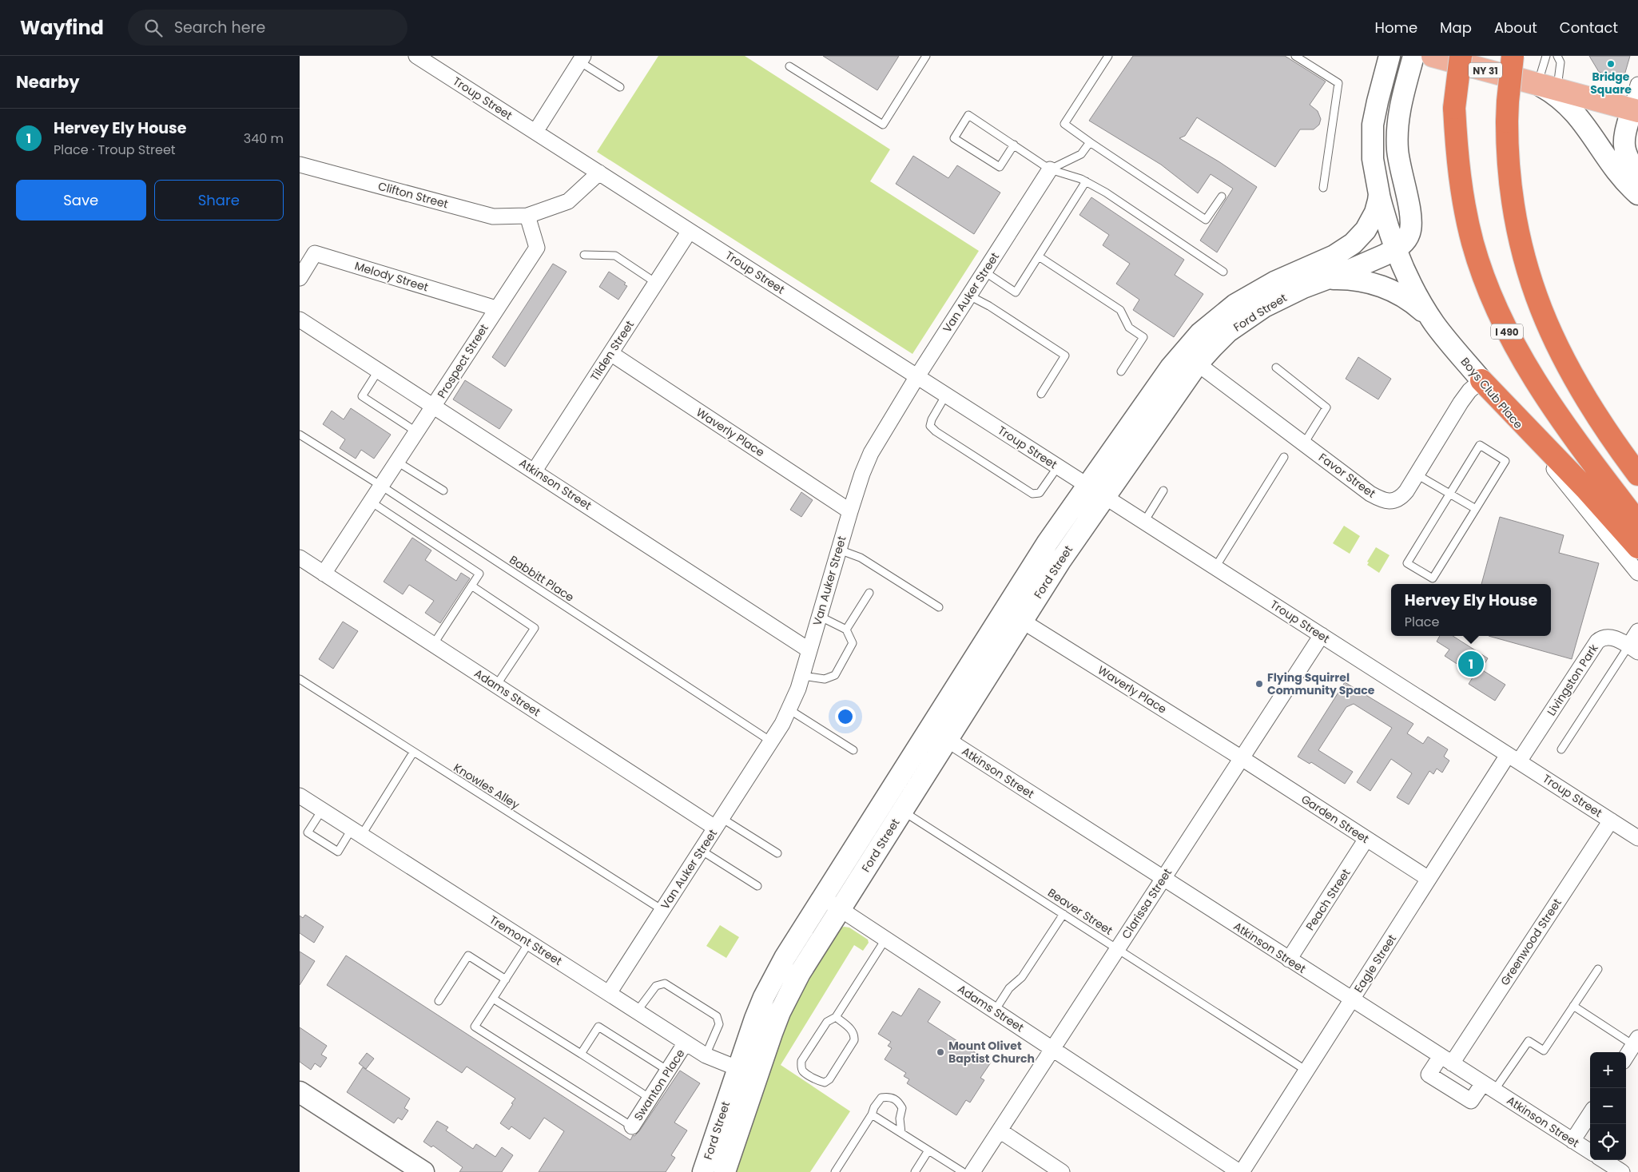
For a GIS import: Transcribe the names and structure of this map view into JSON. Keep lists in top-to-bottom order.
{
  "streets": {
    "highway": ["I 490"],
    "main road": ["NY 31", "Ford Street", "Boys Club Place"],
    "street": [
      "Troup Street",
      "Clifton Street",
      "Melody Street",
      "Van Auker Street",
      "Tilden Street",
      "Prospect Street",
      "Waverly Place",
      "Favor Street",
      "Atkinson Street",
      "Livingston Park",
      "Adams Street",
      "Garden Street",
      "Peach Street",
      "Clarissa Street",
      "Tremont Street",
      "Greenwood Street",
      "Eagle Street",
      "Swanton Place"
    ],
    "lane": ["Babbitt Place", "Knowles Alley", "Beaver Street"]
  },
  "crossings": [
    ["Troup Street", "Van Auker Street"],
    ["Troup Street", "Ford Street"],
    ["Troup Street", "Tilden Street"],
    ["Troup Street", "Livingston Park"],
    ["Troup Street", "Clarissa Street"],
    ["Troup Street", "Greenwood Street"],
    ["Troup Street", "Eagle Street"],
    ["Clifton Street", "Prospect Street"],
    ["Melody Street", "Prospect Street"],
    ["Van Auker Street", "Waverly Place"],
    ["Van Auker Street", "Atkinson Street"],
    ["Van Auker Street", "Babbitt Place"],
    ["Van Auker Street", "Adams Street"],
    ["Van Auker Street", "Knowles Alley"],
    ["Van Auker Street", "Tremont Street"],
    ["Ford Street", "Boys Club Place"],
    ["Ford Street", "Waverly Place"],
    ["Ford Street", "Favor Street"],
    ["Ford Street", "Atkinson Street"],
    ["Ford Street", "Adams Street"],
    ["Ford Street", "Beaver Street"],
    ["Ford Street", "Tremont Street"],
    ["Tilden Street", "Waverly Place"],
    ["Tilden Street", "Atkinson Street"],
    ["Prospect Street", "Atkinson Street"],
    ["Prospect Street", "Babbitt Place"],
    ["Prospect Street", "Adams Street"],
    ["Boys Club Place", "Favor Street"],
    ["Waverly Place", "Garden Street"],
    ["Waverly Place", "Clarissa Street"],
    ["Atkinson Street", "Peach Street"],
    ["Atkinson Street", "Clarissa Street"],
    ["Atkinson Street", "Greenwood Street"],
    ["Atkinson Street", "Eagle Street"],
    ["Livingston Park", "Eagle Street"],
    ["Adams Street", "Clarissa Street"],
    ["Adams Street", "Eagle Street"],
    ["Garden Street", "Peach Street"],
    ["Garden Street", "Clarissa Street"],
    ["Garden Street", "Eagle Street"],
    ["Clarissa Street", "Beaver Street"],
    ["Beaver Street", "Eagle Street"],
    ["Tremont Street", "Swanton Place"]
  ],
  "places": ["Bridge Square", "Flying Squirrel Community Space", "Mount Olivet Baptist Church"],
  "page": {
    "header": "Wayfind",
    "search": "Search here",
    "nav": [
      "Home",
      "Map",
      "About",
      "Contact"
    ],
    "heading": "Nearby",
    "list": [
      {
        "mark": "1",
        "name": "Hervey Ely House",
        "note": "Place · Troup Street",
        "value": "340 m"
      }
    ],
    "buttons": ["Save", "Share"],
    "popup": ["Hervey Ely House", "Place"],
    "pins": "1",
    "map_buttons": ["+", "−"]
  }
}
